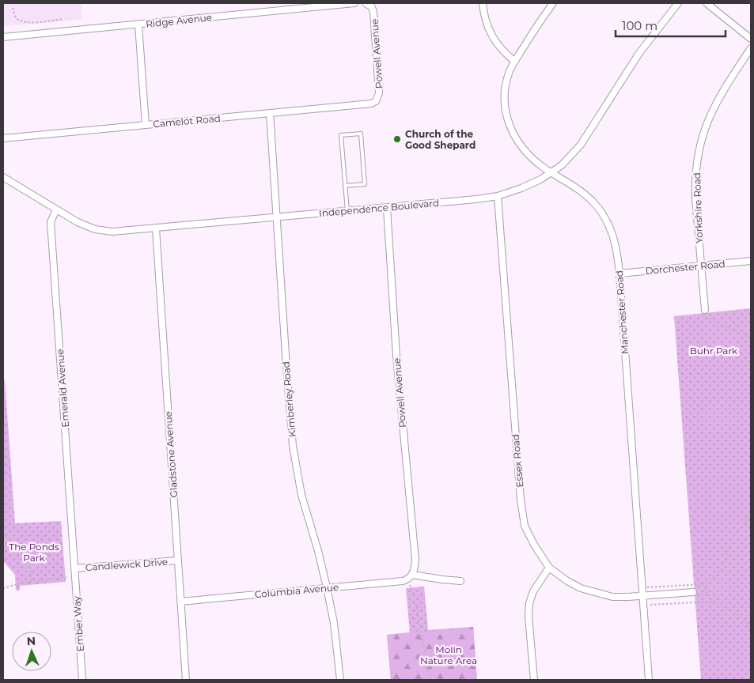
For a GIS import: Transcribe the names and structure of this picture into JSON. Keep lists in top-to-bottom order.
{
  "streets": {
    "street": [
      "Ridge Avenue",
      "Powell Avenue",
      "Camelot Road",
      "Independence Boulevard",
      "Yorkshire Road",
      "Dorchester Road",
      "Manchester Road",
      "Emerald Avenue",
      "Kimberley Road",
      "Gladstone Avenue",
      "Essex Road",
      "Candlewick Drive",
      "Columbia Avenue",
      "Ember Way"
    ]
  },
  "crossings": [
    ["Powell Avenue", "Camelot Road"],
    ["Powell Avenue", "Independence Boulevard"],
    ["Powell Avenue", "Columbia Avenue"],
    ["Camelot Road", "Kimberley Road"],
    ["Independence Boulevard", "Manchester Road"],
    ["Independence Boulevard", "Emerald Avenue"],
    ["Independence Boulevard", "Kimberley Road"],
    ["Independence Boulevard", "Gladstone Avenue"],
    ["Independence Boulevard", "Essex Road"],
    ["Yorkshire Road", "Dorchester Road"],
    ["Dorchester Road", "Manchester Road"],
    ["Manchester Road", "Essex Road"],
    ["Emerald Avenue", "Candlewick Drive"],
    ["Emerald Avenue", "Ember Way"],
    ["Kimberley Road", "Columbia Avenue"],
    ["Gladstone Avenue", "Candlewick Drive"],
    ["Gladstone Avenue", "Columbia Avenue"],
    ["Candlewick Drive", "Ember Way"]
  ],
  "parks": ["Buhr Park", "The Ponds Park", "Molin Nature Area"],
  "places": ["Church of the Good Shepard"],
  "scale_bar": "100 m",
  "north": "top"
}
